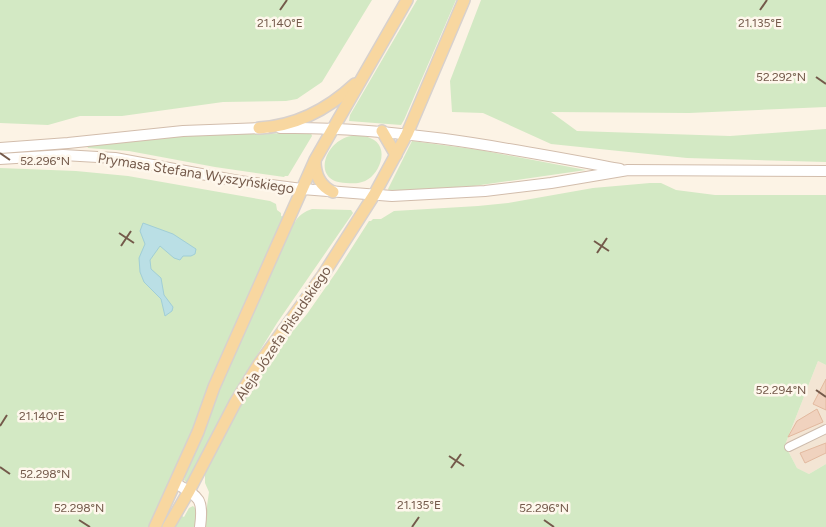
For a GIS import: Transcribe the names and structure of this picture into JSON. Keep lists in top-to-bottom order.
{
  "streets": {
    "main road": ["Prymasa Stefana Wyszyńskiego", "Aleja Józefa Piłsudskiego"]
  },
  "crossings": [
    ["Prymasa Stefana Wyszyńskiego", "Aleja Józefa Piłsudskiego"]
  ],
  "coordinates": [
    "21.140°E",
    "21.135°E",
    "52.292°N",
    "52.296°N",
    "52.294°N",
    "52.298°N"
  ]
}
